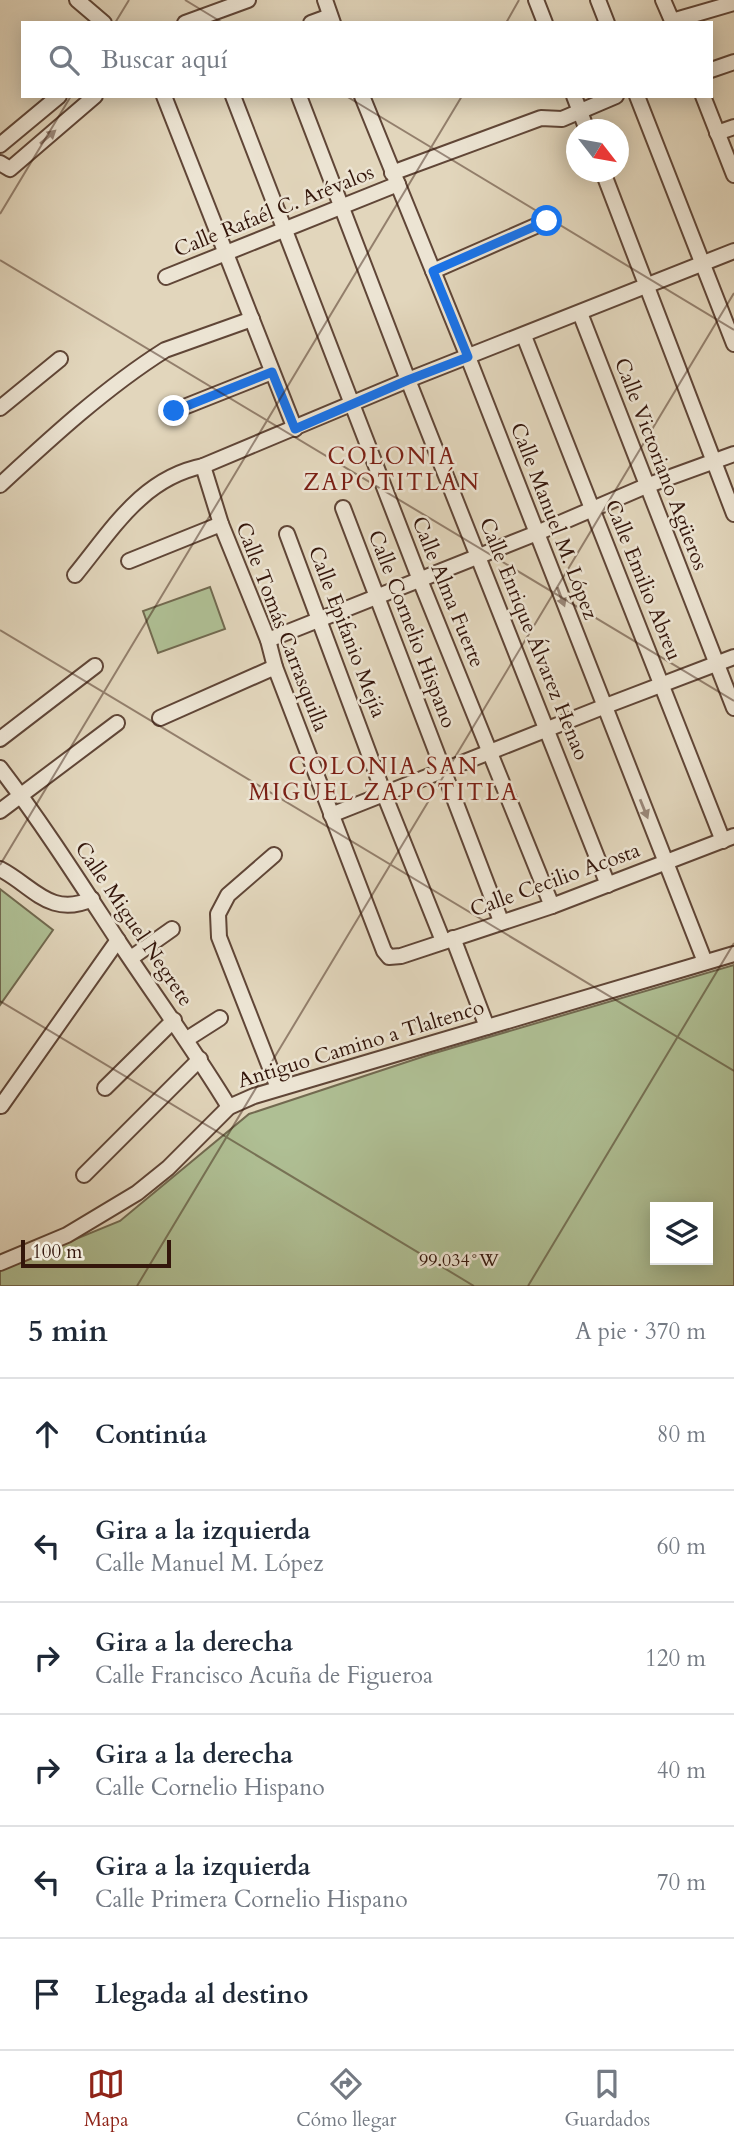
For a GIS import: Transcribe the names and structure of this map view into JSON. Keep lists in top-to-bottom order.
{
  "streets": {
    "street": [
      "Calle Rafaél C. Arévalos",
      "Calle Victoriano Agüeros",
      "Calle Manuel M. López",
      "Calle Emilio Abreu",
      "Calle Alma Fuerte",
      "Calle Tomás Carrasquilla",
      "Calle Cornelio Hispano",
      "Calle Epifanio Mejía",
      "Calle Enrique Álvarez Henao",
      "Calle Cecilio Acosta",
      "Calle Miguel Negrete",
      "Antiguo Camino a Tlaltenco"
    ]
  },
  "crossings": [
    ["Calle Rafaél C. Arévalos", "Calle Manuel M. López"],
    ["Calle Rafaél C. Arévalos", "Calle Alma Fuerte"],
    ["Calle Rafaél C. Arévalos", "Calle Enrique Álvarez Henao"],
    ["Calle Manuel M. López", "Calle Cecilio Acosta"],
    ["Calle Manuel M. López", "Antiguo Camino a Tlaltenco"],
    ["Calle Emilio Abreu", "Calle Cecilio Acosta"],
    ["Calle Alma Fuerte", "Calle Cecilio Acosta"],
    ["Calle Tomás Carrasquilla", "Calle Cecilio Acosta"],
    ["Calle Cornelio Hispano", "Calle Cecilio Acosta"],
    ["Calle Epifanio Mejía", "Calle Cecilio Acosta"],
    ["Calle Epifanio Mejía", "Antiguo Camino a Tlaltenco"],
    ["Calle Enrique Álvarez Henao", "Calle Cecilio Acosta"],
    ["Calle Miguel Negrete", "Antiguo Camino a Tlaltenco"]
  ],
  "one_way": ["Calle Manuel M. López"],
  "districts": ["COLONIA ZAPOTITLÁN", "COLONIA SAN MIGUEL ZAPOTITLA"],
  "scale_bar": "100 m",
  "north": "bottom right",
  "page": {
    "search": "Buscar aquí",
    "scale": "100 m",
    "heading": ["5 min", "A pie · 370 m"],
    "list": [
      ["Continúa", "80 m"],
      ["Gira a la izquierda", "Calle Manuel M. López", "60 m"],
      ["Gira a la derecha", "Calle Francisco Acuña de Figueroa", "120 m"],
      ["Gira a la derecha", "Calle Cornelio Hispano", "40 m"],
      ["Gira a la izquierda", "Calle Primera Cornelio Hispano", "70 m"],
      "Llegada al destino"
    ],
    "nav": ["Mapa", "Cómo llegar", "Guardados"]
  },
  "coordinates": ["99.034°W"]
}
